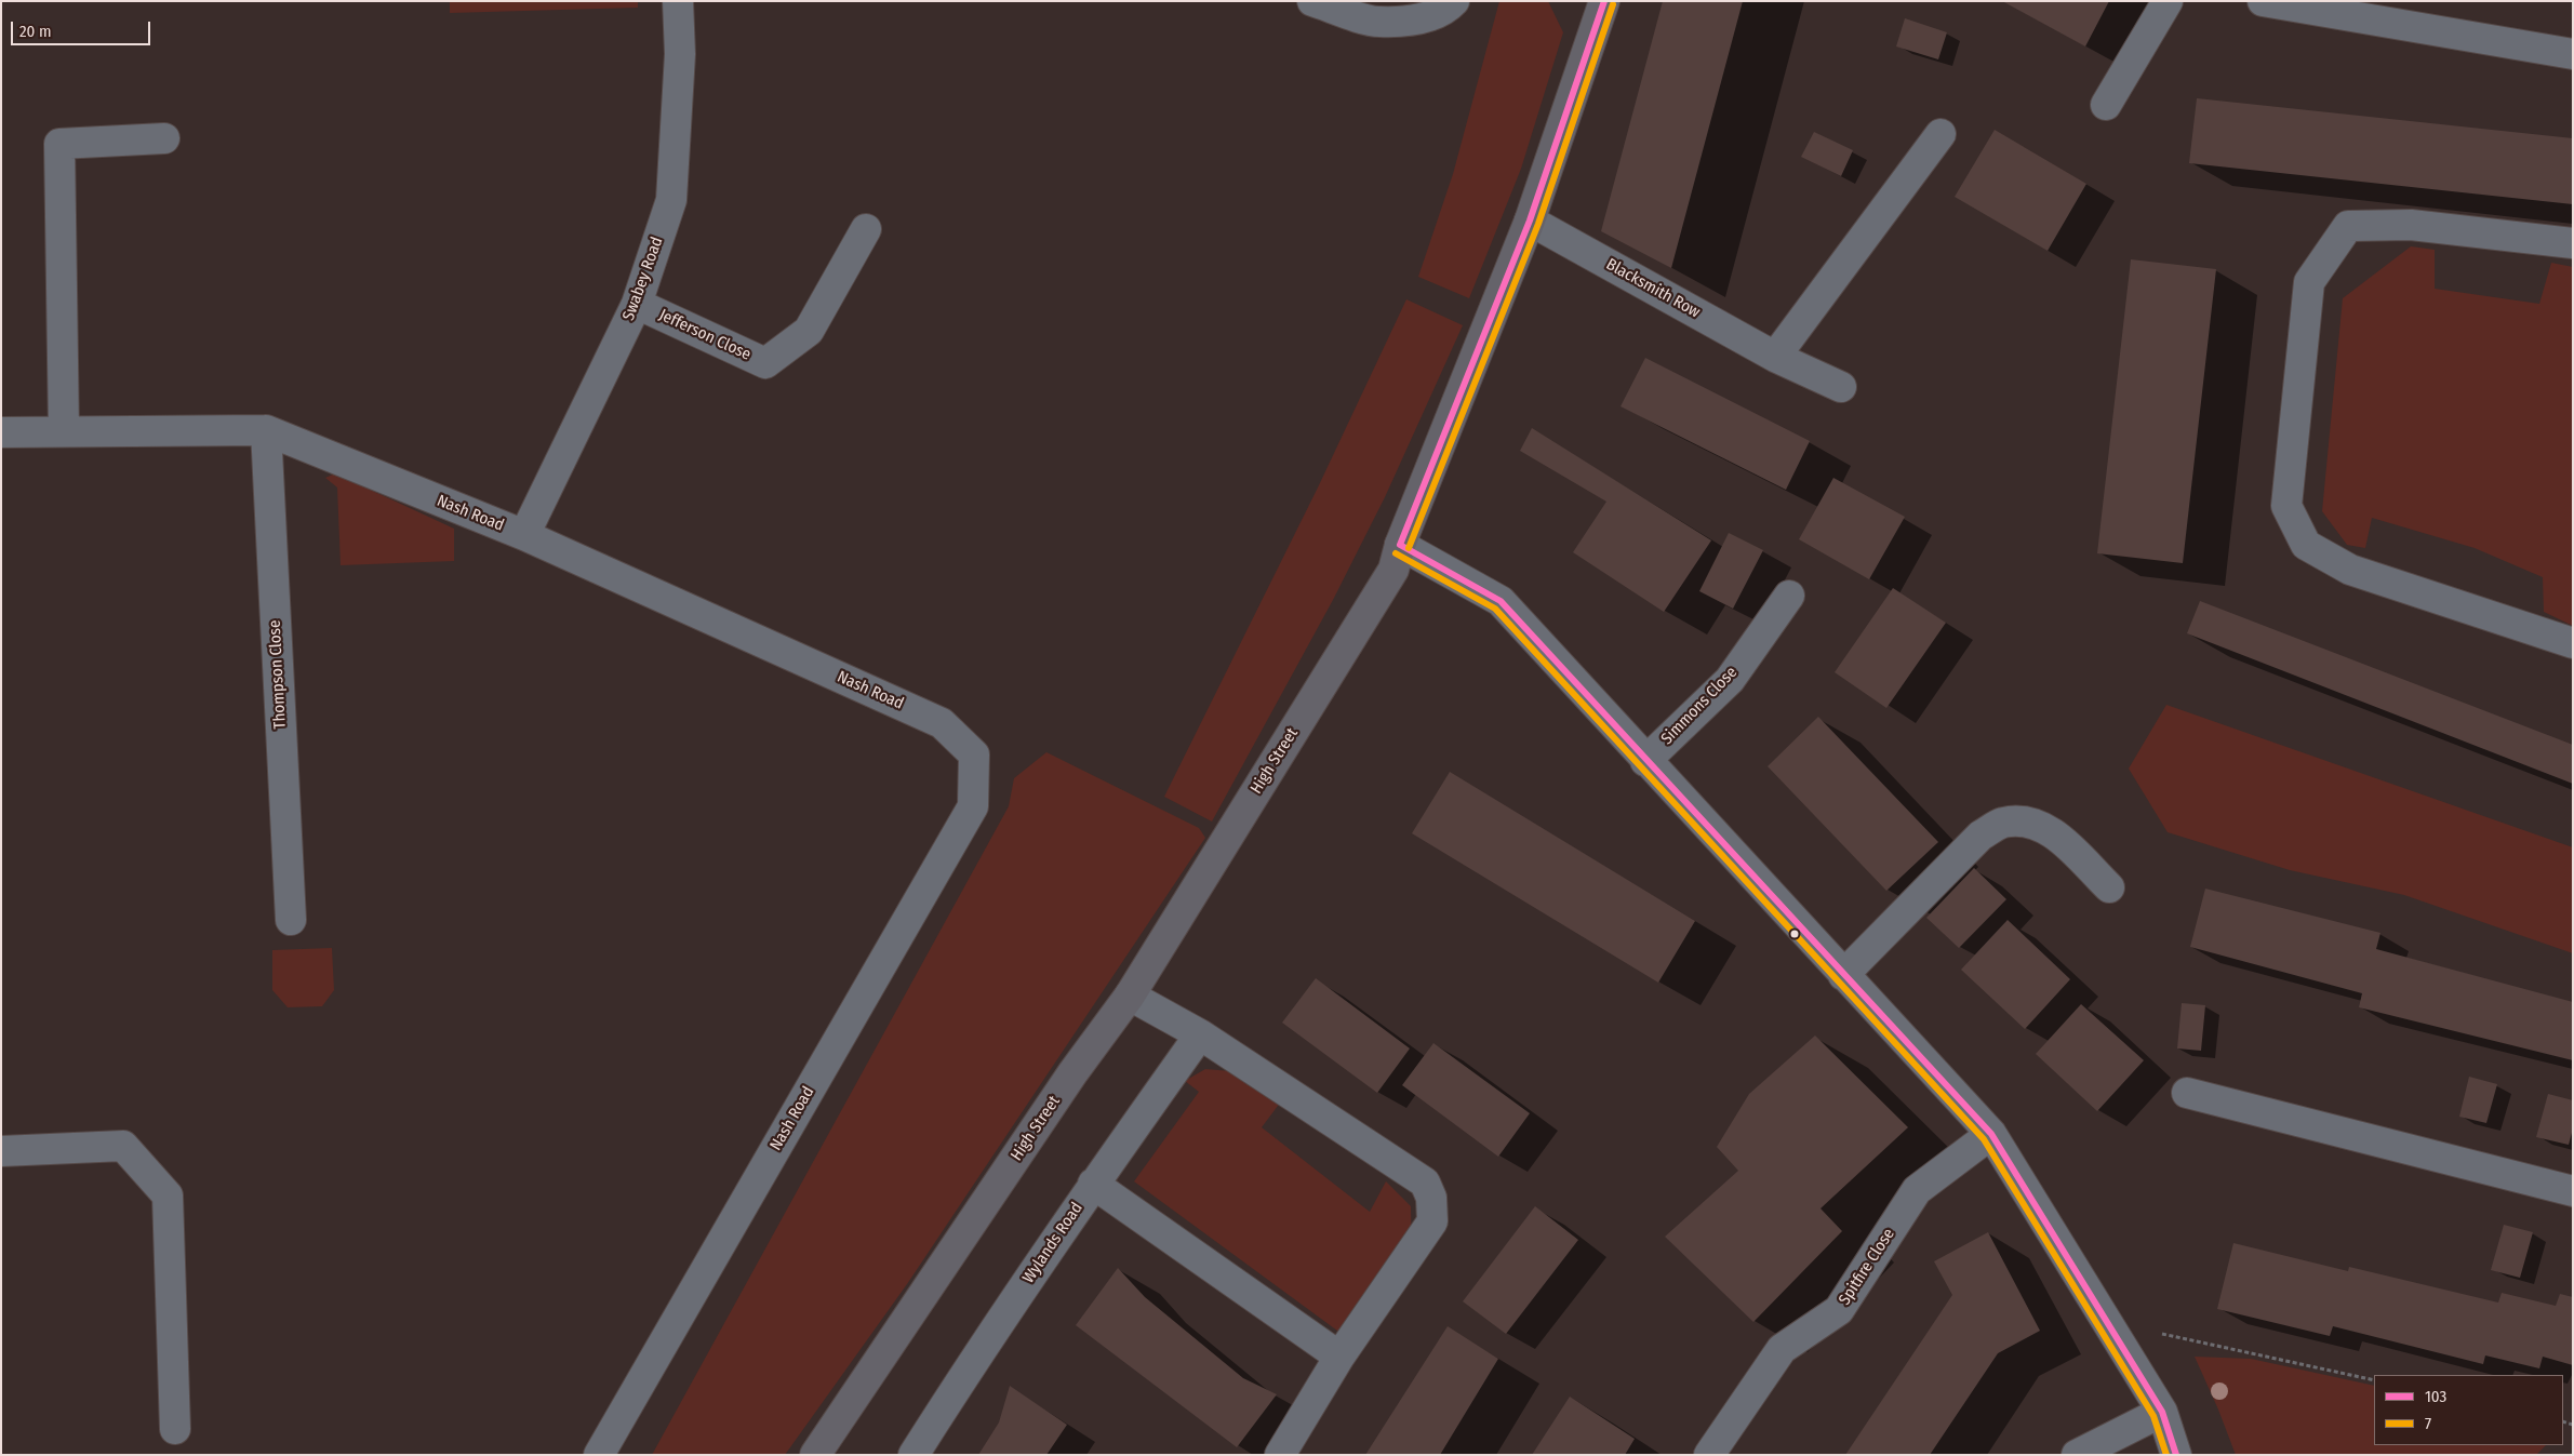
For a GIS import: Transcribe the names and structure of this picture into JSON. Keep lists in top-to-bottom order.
{
  "streets": {
    "main road": ["High Street"],
    "street": [
      "Swabey Road",
      "Blacksmith Row",
      "Jefferson Close",
      "Nash Road",
      "Thompson Close",
      "Simmons Close",
      "Wylands Road",
      "Spitfire Close"
    ]
  },
  "crossings": [
    ["Swabey Road", "Jefferson Close"],
    ["Swabey Road", "Nash Road"],
    ["Blacksmith Row", "High Street"],
    ["Nash Road", "Thompson Close"]
  ],
  "lines": ["transit line 103", "transit line 7"],
  "legend": ["103", "7"],
  "scale_bar": "20 m"
}
